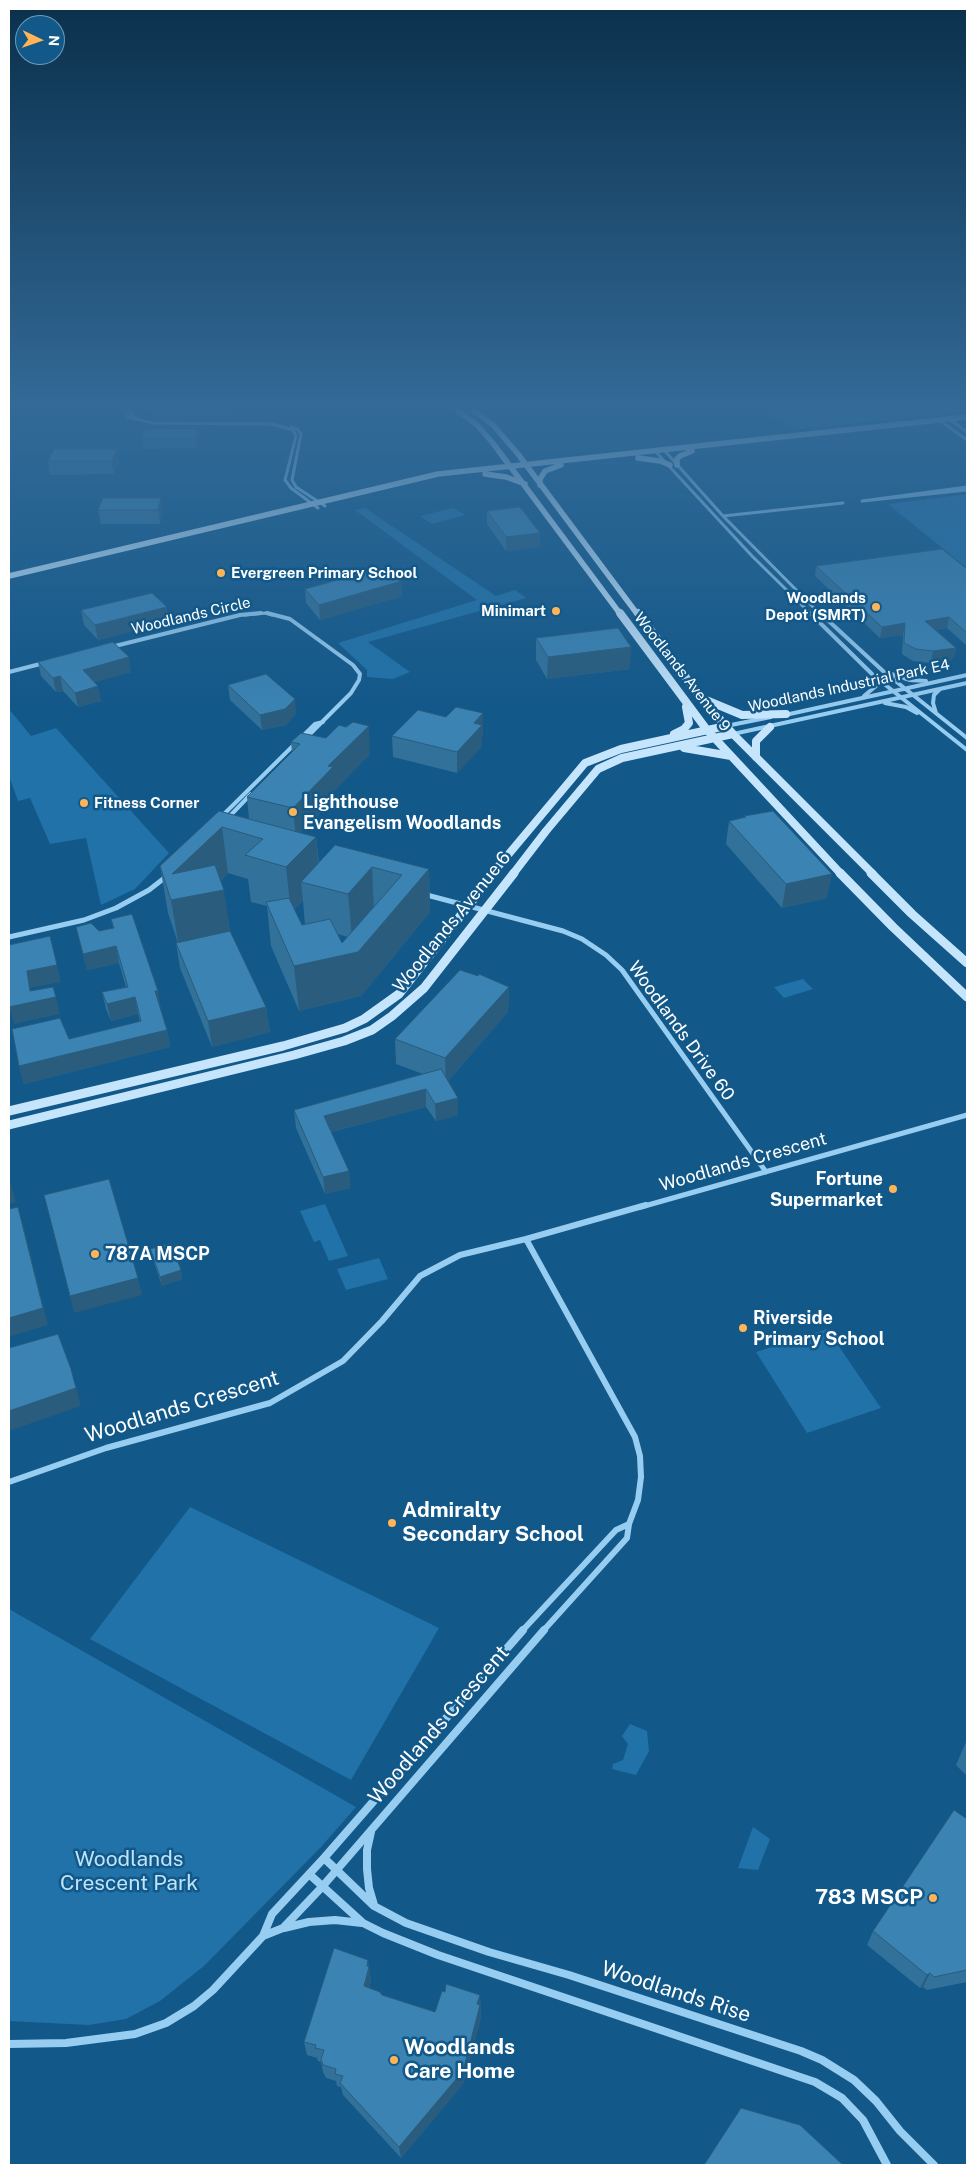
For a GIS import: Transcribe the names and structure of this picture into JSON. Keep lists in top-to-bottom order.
{
  "streets": {
    "main road": ["Woodlands Avenue 9", "Woodlands Industrial Park E4", "Woodlands Avenue 6"],
    "street": [
      "Woodlands Circle",
      "Woodlands Drive 60",
      "Woodlands Crescent",
      "Woodlands Rise"
    ]
  },
  "crossings": [
    ["Woodlands Avenue 9", "Woodlands Industrial Park E4"],
    ["Woodlands Avenue 9", "Woodlands Avenue 6"],
    ["Woodlands Industrial Park E4", "Woodlands Avenue 6"],
    ["Woodlands Avenue 6", "Woodlands Drive 60"],
    ["Woodlands Drive 60", "Woodlands Crescent"],
    ["Woodlands Crescent", "Woodlands Rise"]
  ],
  "parks": ["Woodlands Crescent Park"],
  "places": [
    "Evergreen Primary School",
    "Woodlands Depot (SMRT)",
    "Minimart",
    "Fitness Corner",
    "Lighthouse Evangelism Woodlands",
    "Fortune Supermarket",
    "787A MSCP",
    "Riverside Primary School",
    "Admiralty Secondary School",
    "783 MSCP",
    "Woodlands Care Home"
  ],
  "north": "right"
}
